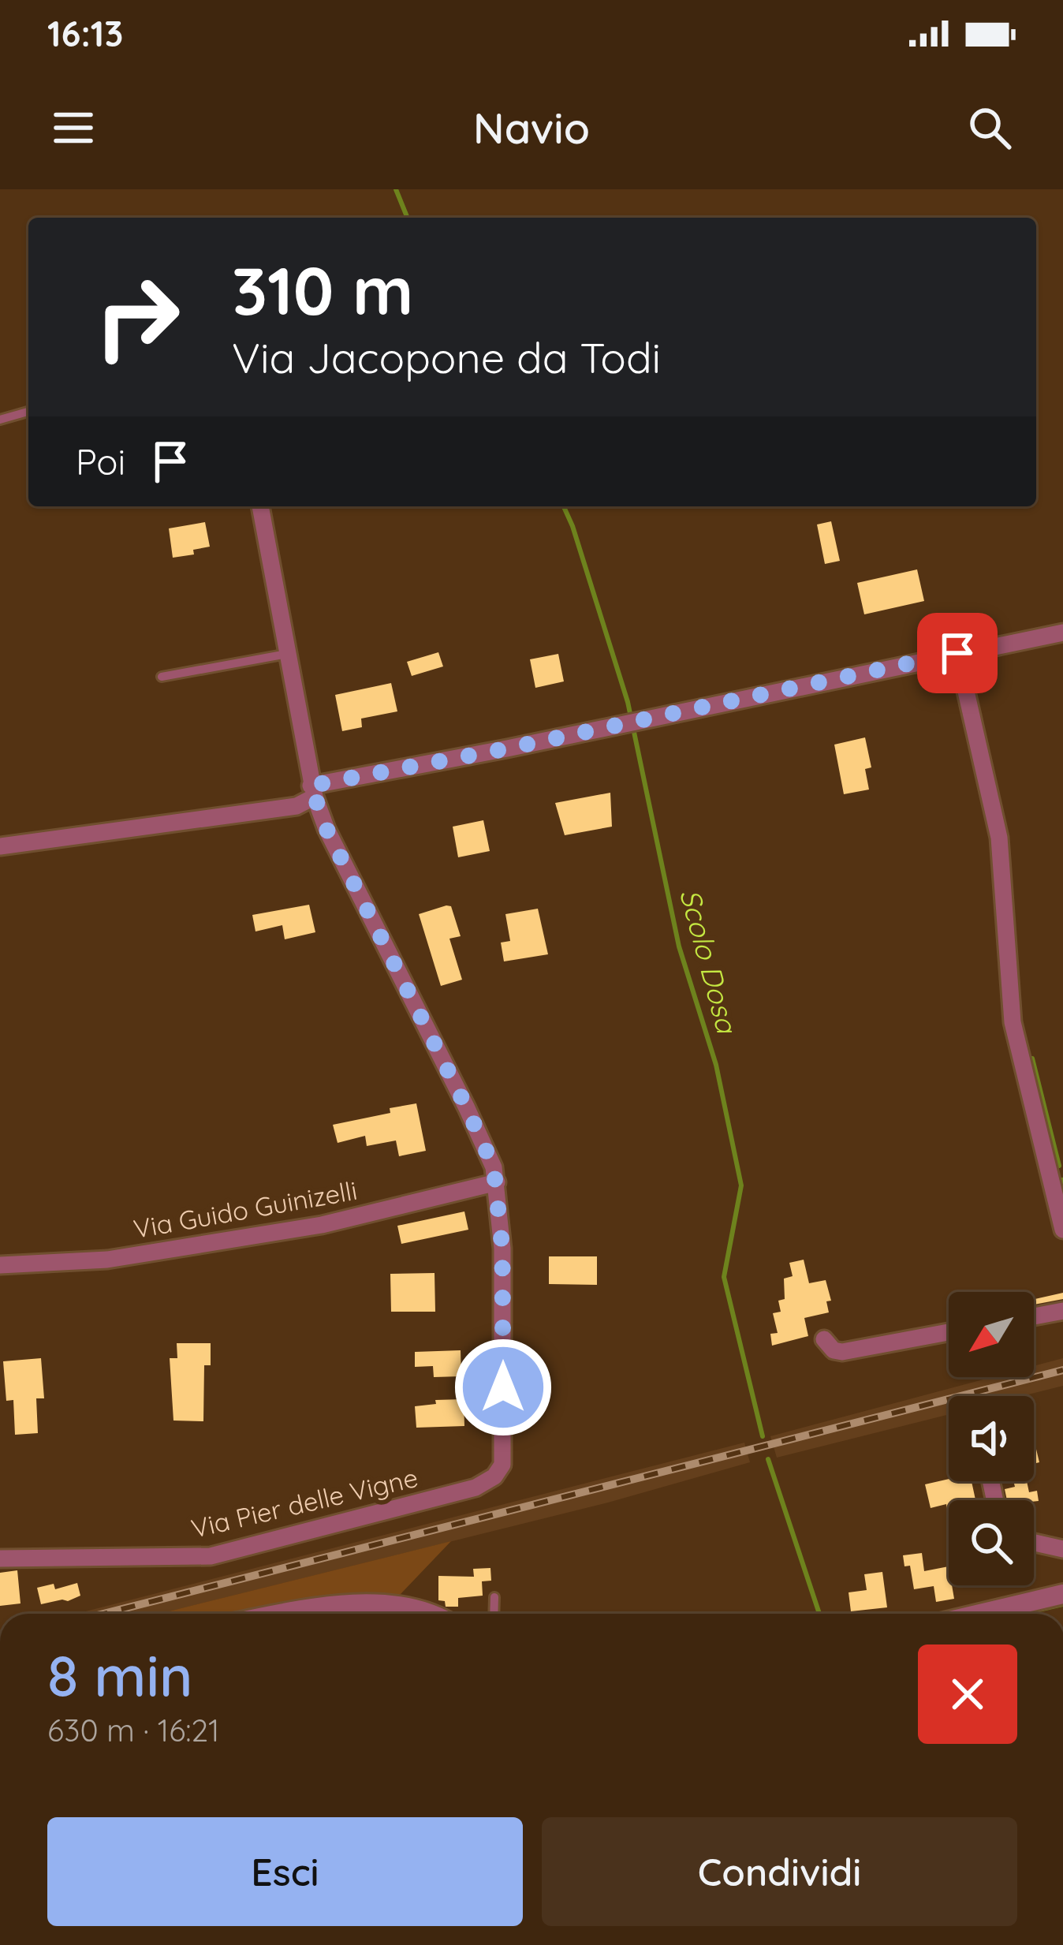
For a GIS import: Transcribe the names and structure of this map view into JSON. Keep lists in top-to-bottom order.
{
  "streets": {
    "street": ["Via Guido Guinizelli", "Via Pier delle Vigne"]
  },
  "crossings": [
    ["Via Guido Guinizelli", "Via Pier delle Vigne"]
  ],
  "water": ["Scolo Dosa"],
  "north": "bottom left",
  "page": {
    "status": "16:13",
    "header": "Navio",
    "turn": ["310 m", "Via Jacopone da Todi"],
    "then": "Poi",
    "heading": ["8 min", "630 m · 16:21"],
    "buttons": ["Esci", "Condividi"]
  }
}
